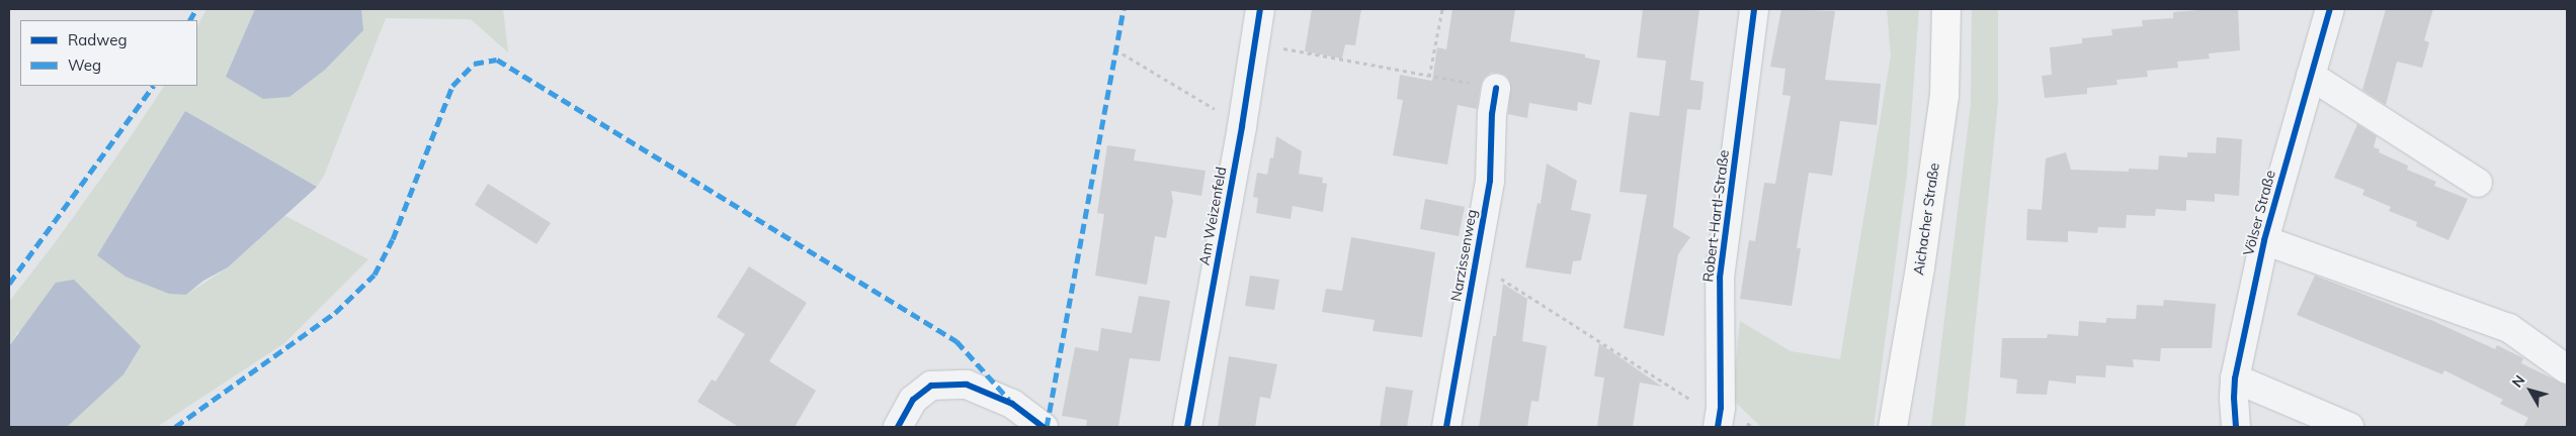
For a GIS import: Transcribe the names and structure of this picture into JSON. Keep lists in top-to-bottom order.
{
  "streets": {
    "main road": ["Aichacher Straße"],
    "street": [
      "Völser Straße",
      "Am Weizenfeld",
      "Robert-Hartl-Straße",
      "Narzissenweg"
    ]
  },
  "legend": ["Radweg", "Weg"],
  "north": "top left"
}
